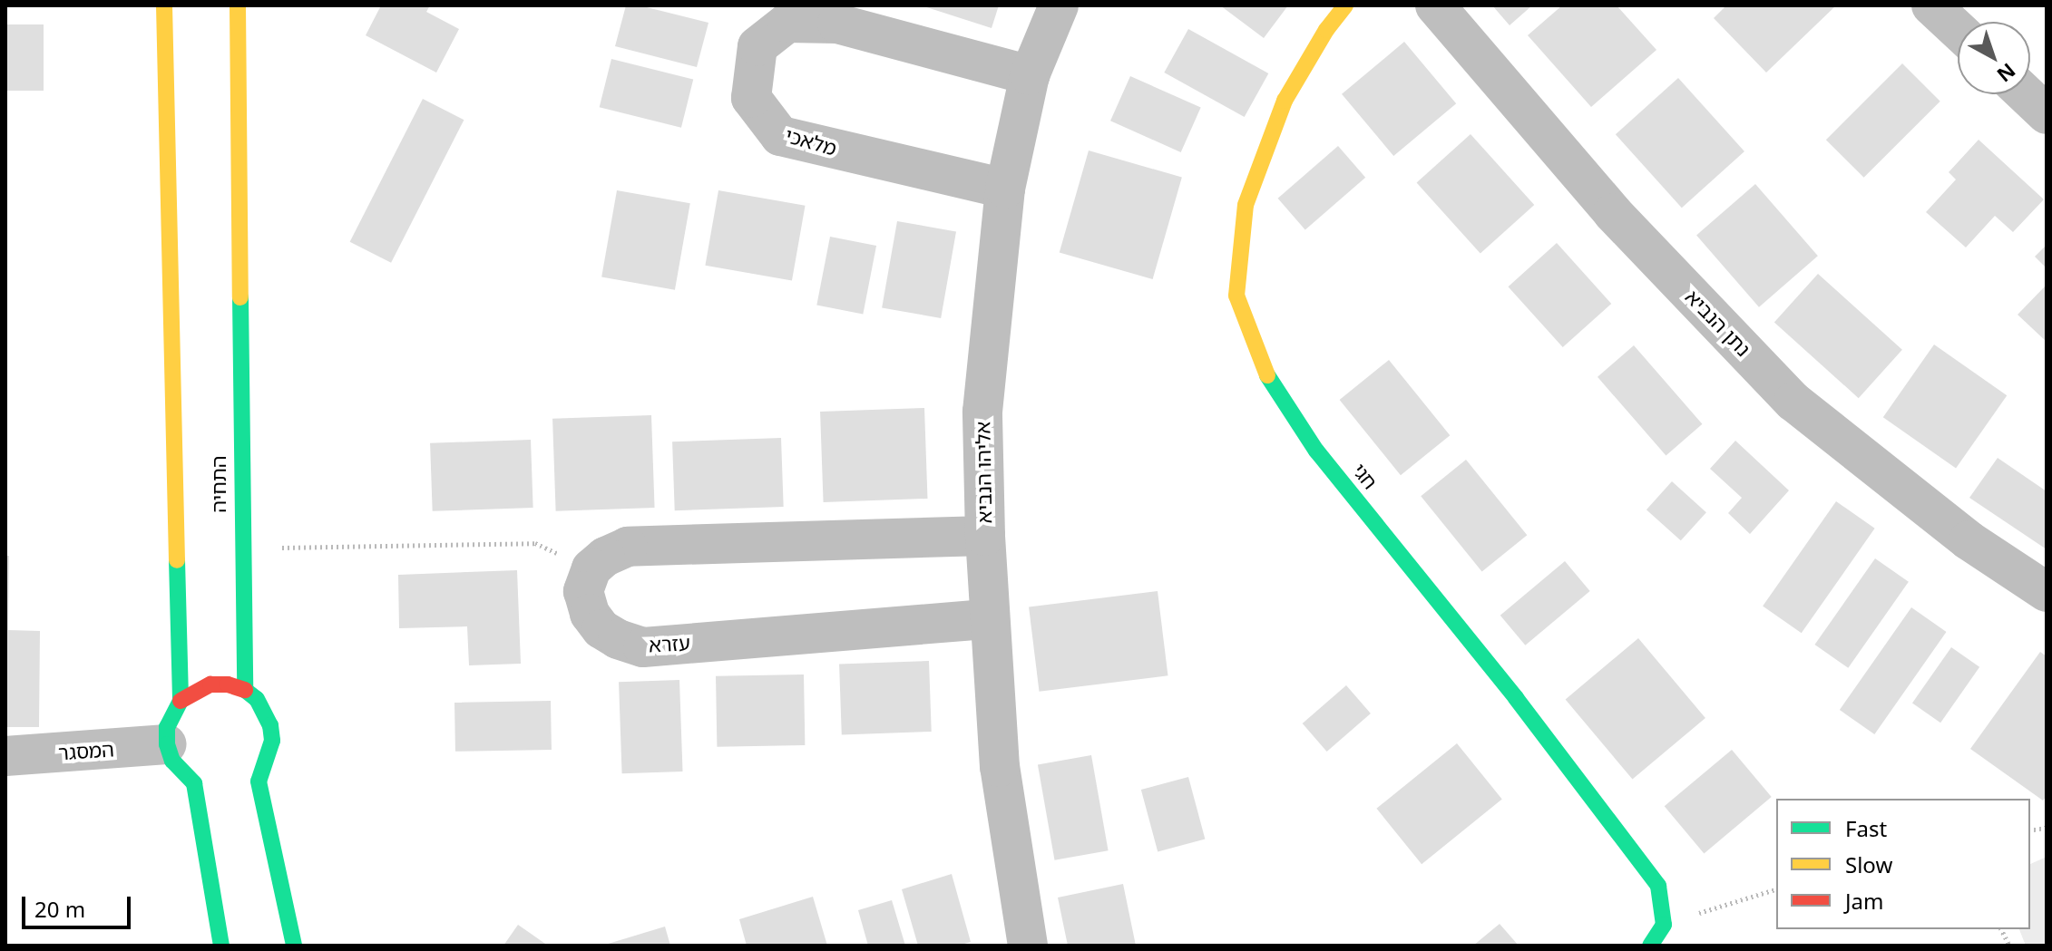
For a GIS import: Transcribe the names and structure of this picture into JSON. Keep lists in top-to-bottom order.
{
  "streets": {
    "street": [
      "מלאכי",
      "נתן הנביא",
      "אליהו הנביא",
      "חגי",
      "התחיה",
      "עזרא",
      "המסגר"
    ]
  },
  "crossings": [
    ["מלאכי", "אליהו הנביא"],
    ["אליהו הנביא", "עזרא"]
  ],
  "legend": ["Fast", "Slow", "Jam"],
  "scale_bar": "20 m",
  "north": "bottom right"
}
